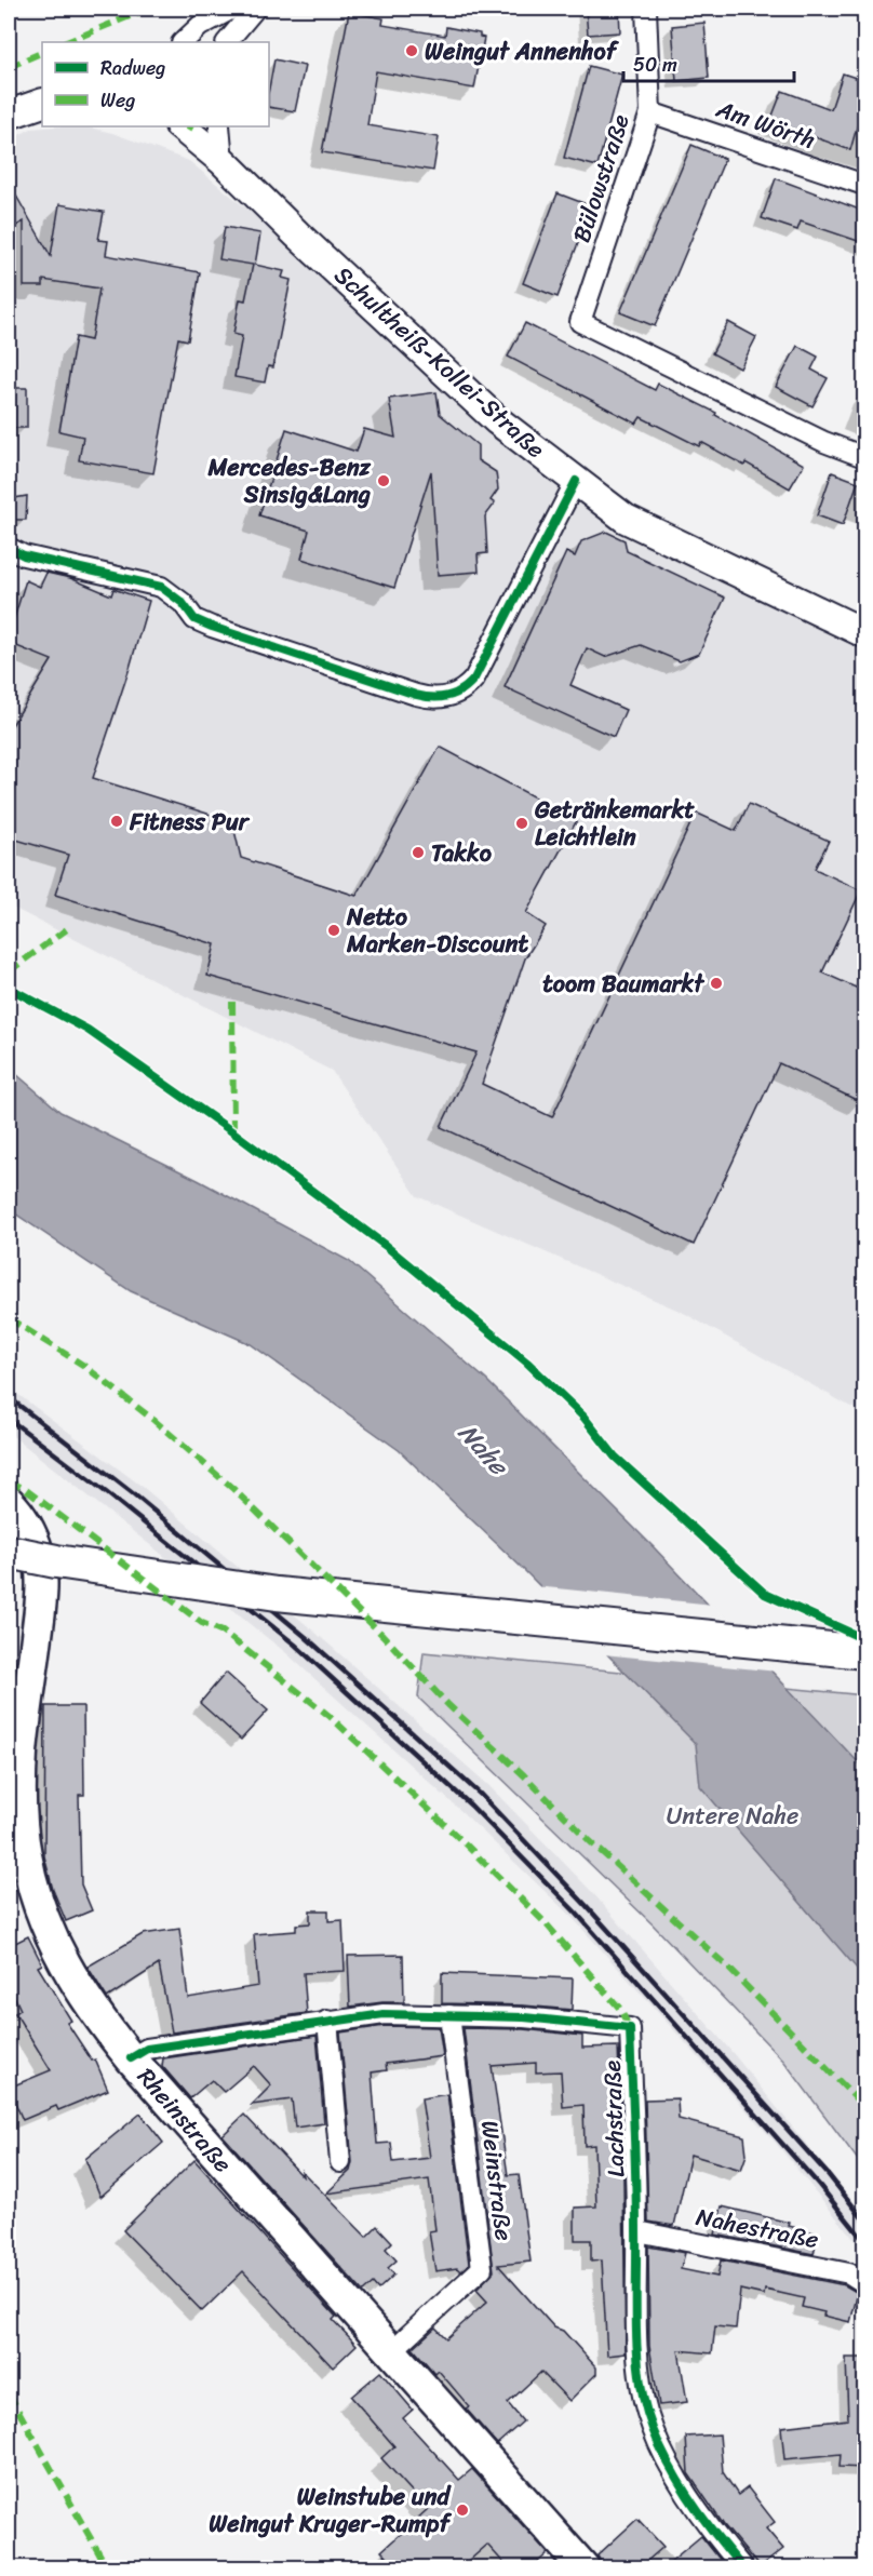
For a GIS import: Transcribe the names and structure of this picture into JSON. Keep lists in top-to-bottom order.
{
  "streets": {
    "main road": ["Schultheiß-Kollei-Straße", "Rheinstraße"],
    "street": [
      "Am Wörth",
      "Bülowstraße",
      "Lachstraße",
      "Weinstraße",
      "Nahestraße"
    ]
  },
  "crossings": [
    ["Am Wörth", "Bülowstraße"],
    ["Lachstraße", "Rheinstraße"],
    ["Lachstraße", "Weinstraße"],
    ["Lachstraße", "Nahestraße"],
    ["Rheinstraße", "Weinstraße"]
  ],
  "water": ["Nahe"],
  "parks": ["Untere Nahe"],
  "places": [
    "Weingut Annenhof",
    "Mercedes-Benz Sinsig&Lang",
    "Fitness Pur",
    "Getränkemarkt Leichtlein",
    "Takko",
    "Netto Marken-Discount",
    "toom Baumarkt",
    "Weinstube und Weingut Kruger-Rumpf"
  ],
  "legend": ["Radweg", "Weg"],
  "scale_bar": "50 m"
}
